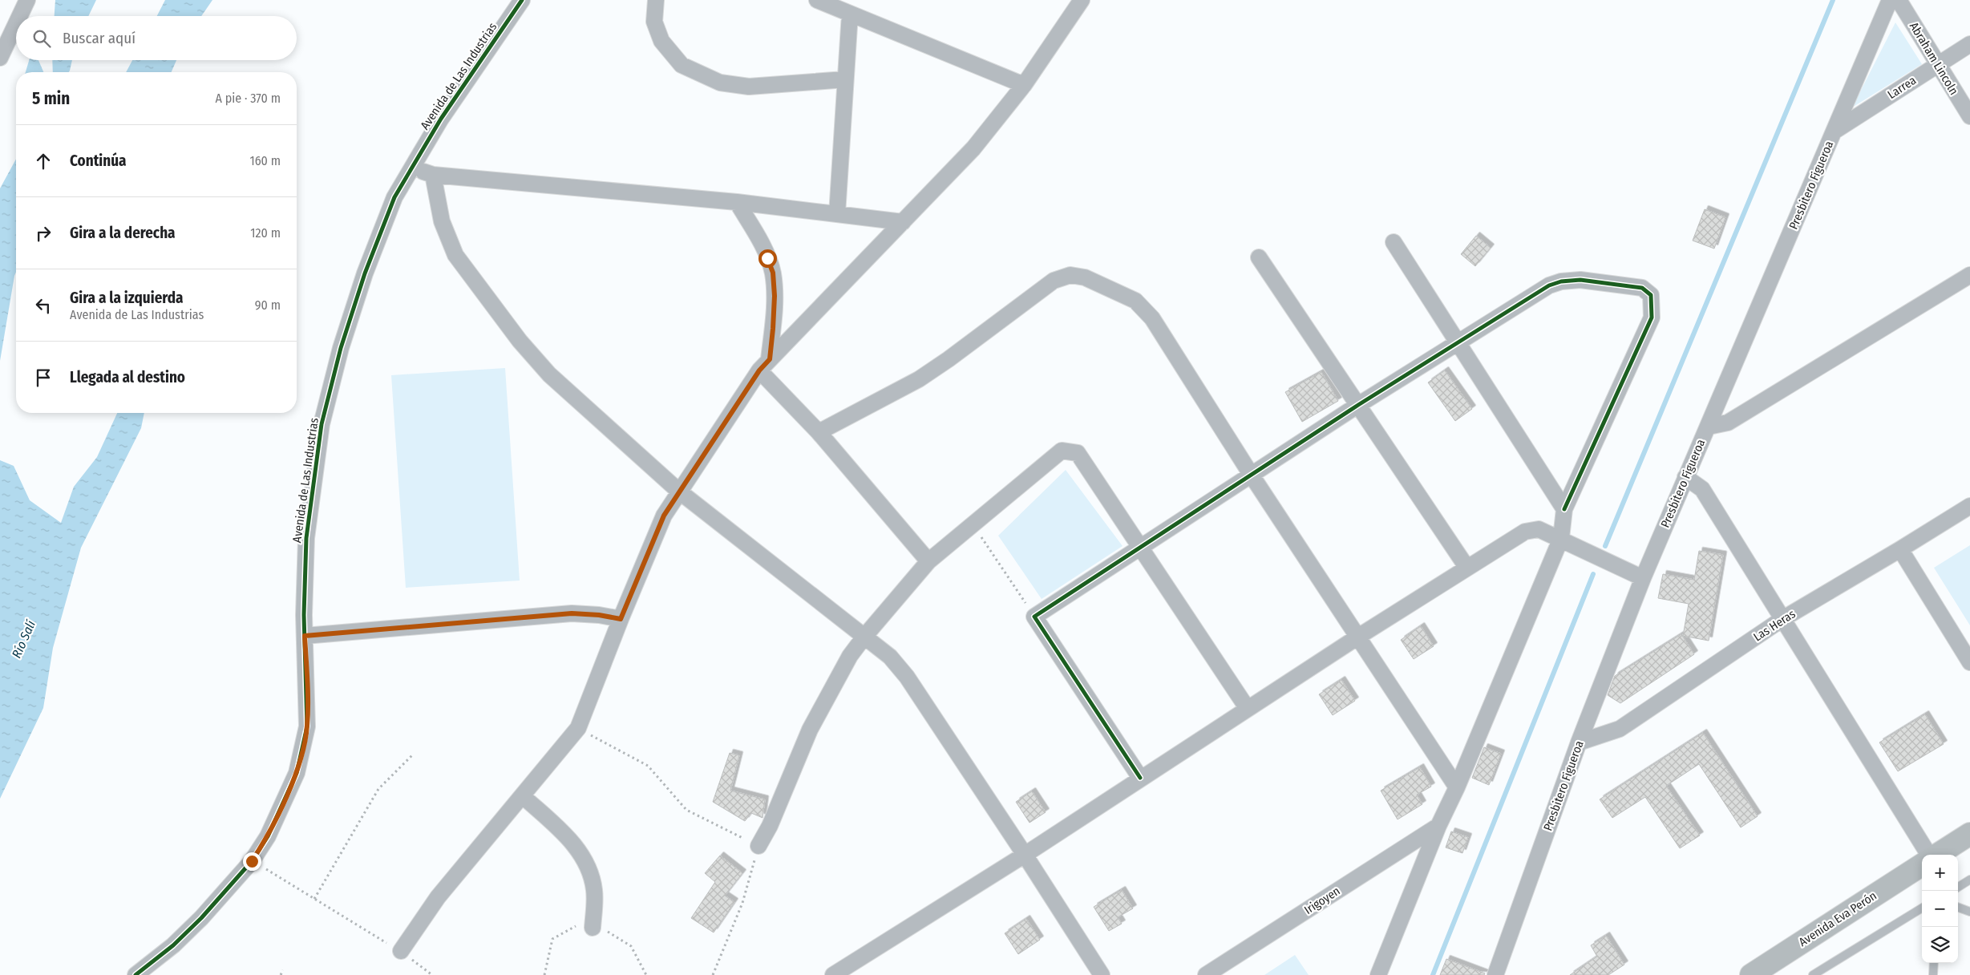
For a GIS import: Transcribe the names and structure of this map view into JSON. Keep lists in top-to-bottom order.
{
  "streets": {
    "main road": ["Avenida Eva Perón"],
    "street": [
      "Abraham Lincoln",
      "Avenida de Las Industrias",
      "Larrea",
      "Presbitero Figueroa",
      "Las Heras",
      "Irigoyen"
    ]
  },
  "crossings": [
    ["Abraham Lincoln", "Larrea"],
    ["Larrea", "Presbitero Figueroa"],
    ["Presbitero Figueroa", "Las Heras"]
  ],
  "water": ["Río Salí"],
  "page": {
    "search": "Buscar aquí",
    "heading": ["5 min", "A pie · 370 m"],
    "list": [
      ["Continúa", "160 m"],
      ["Gira a la derecha", "120 m"],
      ["Gira a la izquierda", "Avenida de Las Industrias", "90 m"],
      "Llegada al destino"
    ],
    "map_buttons": ["+", "−"]
  }
}
